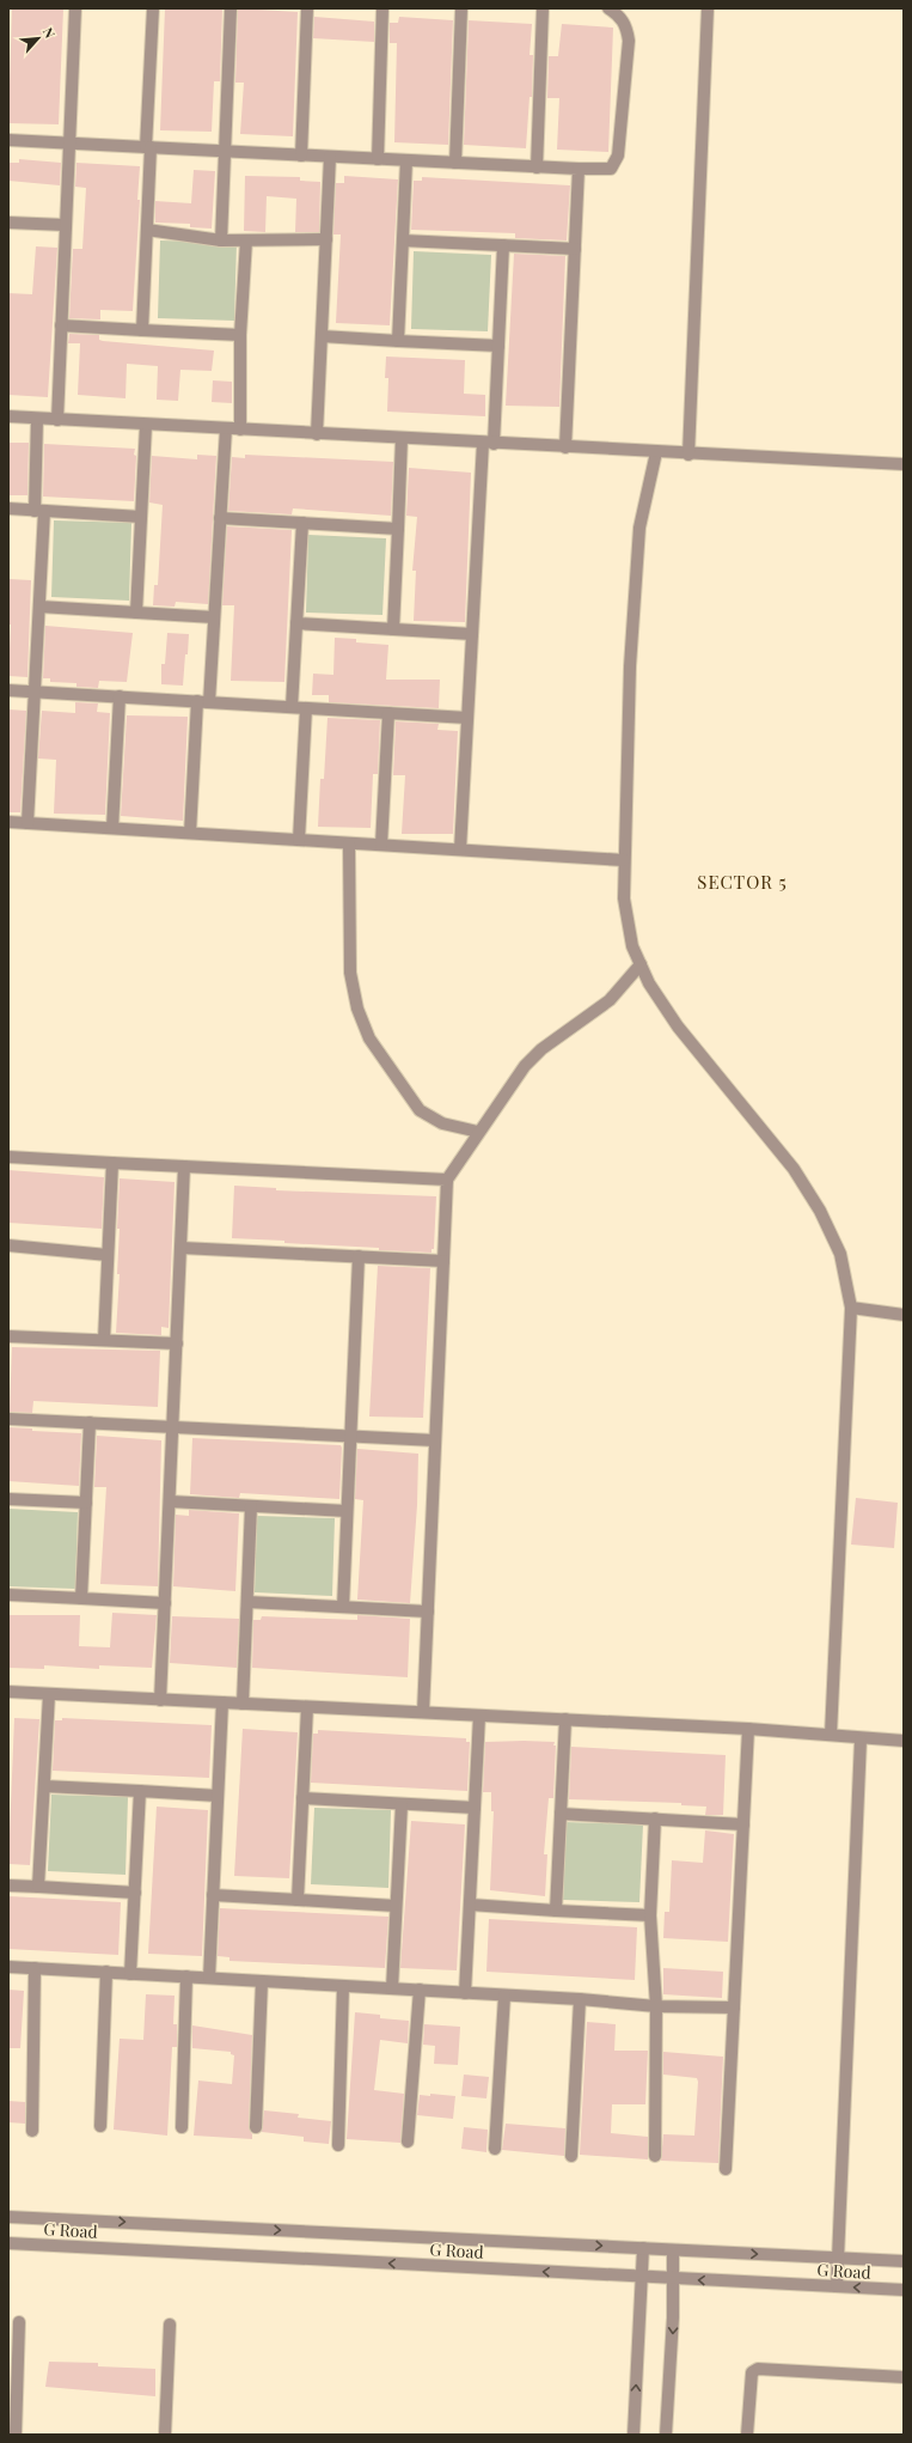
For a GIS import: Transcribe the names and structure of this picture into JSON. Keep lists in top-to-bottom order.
{
  "streets": {
    "street": ["G Road"]
  },
  "districts": ["SECTOR 5"],
  "north": "top right"
}
